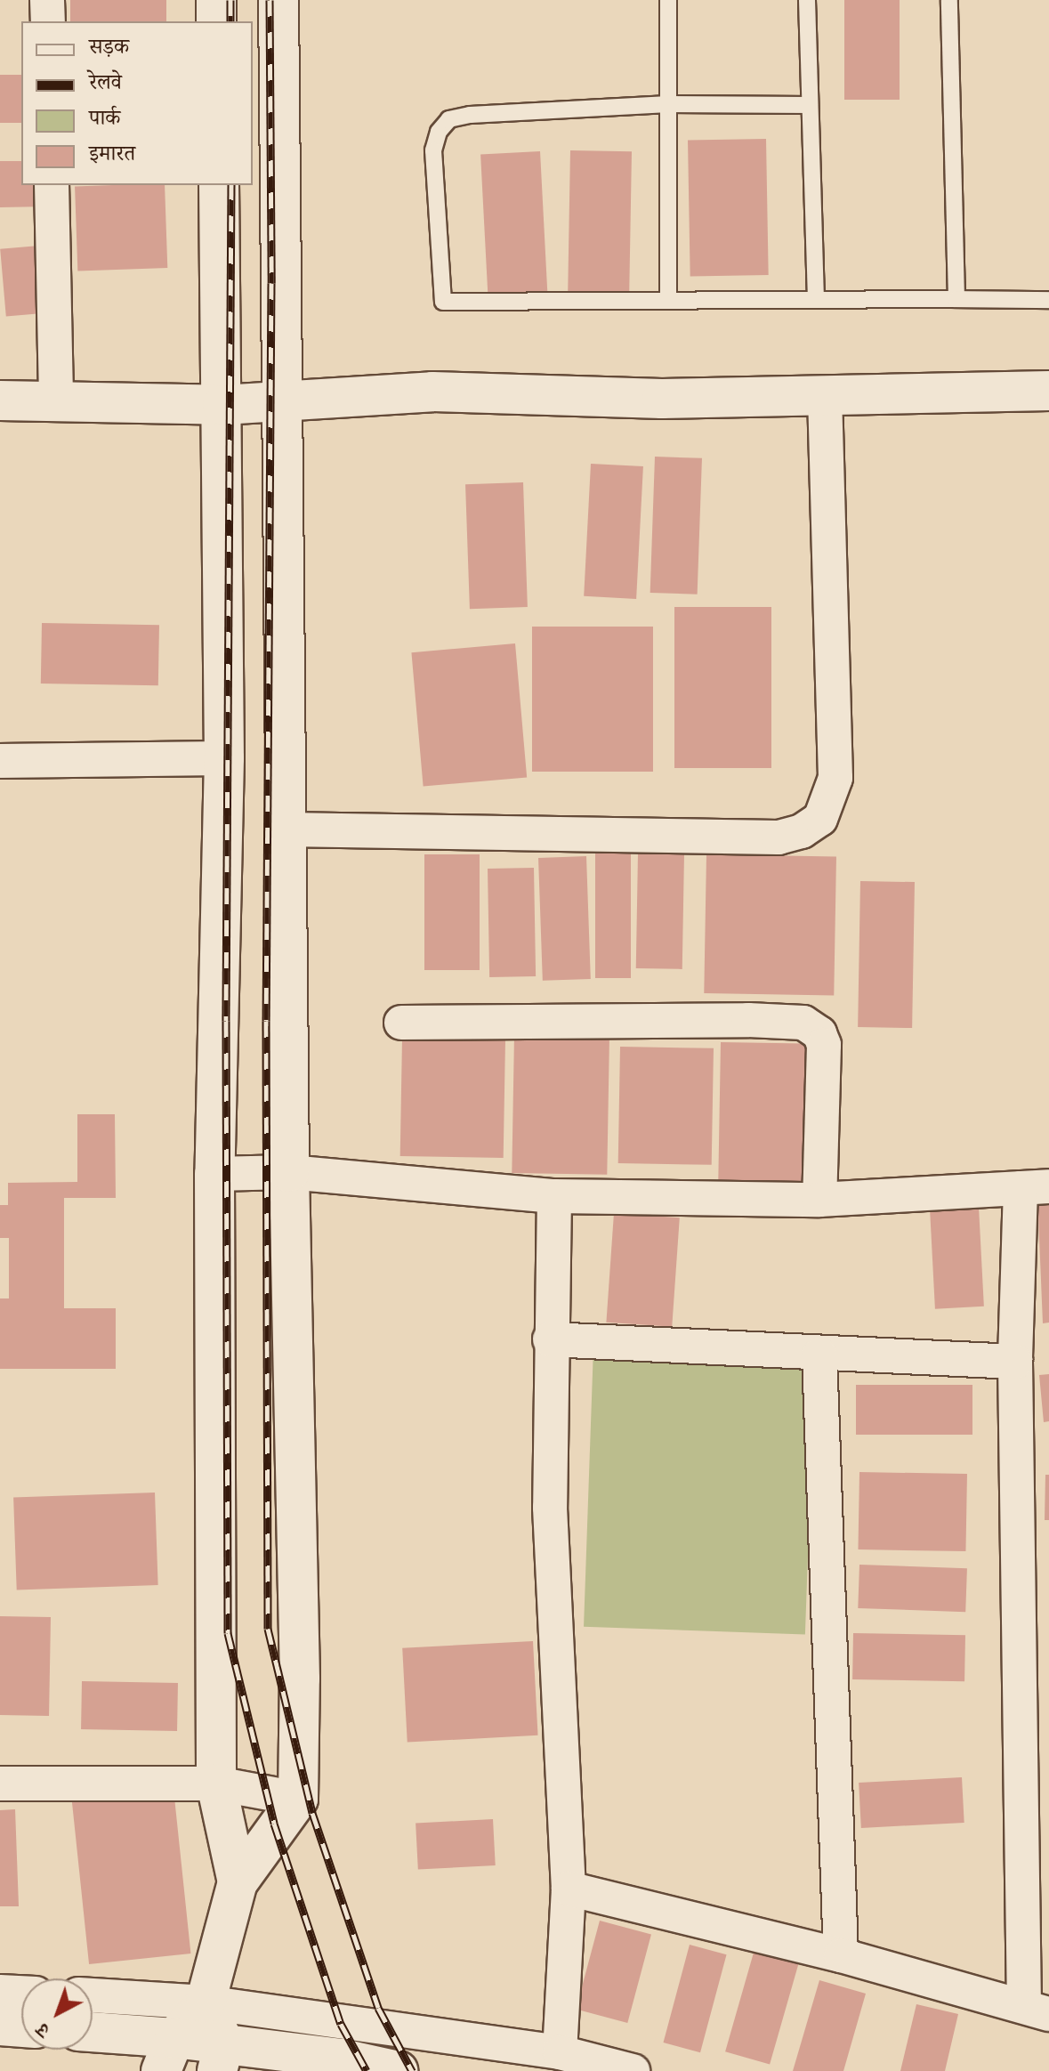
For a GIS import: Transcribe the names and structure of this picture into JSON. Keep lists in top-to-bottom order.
{
  "legend": [
    "सड़क",
    "रेलवे",
    "पार्क",
    "इमारत"
  ],
  "north": "bottom left"
}
